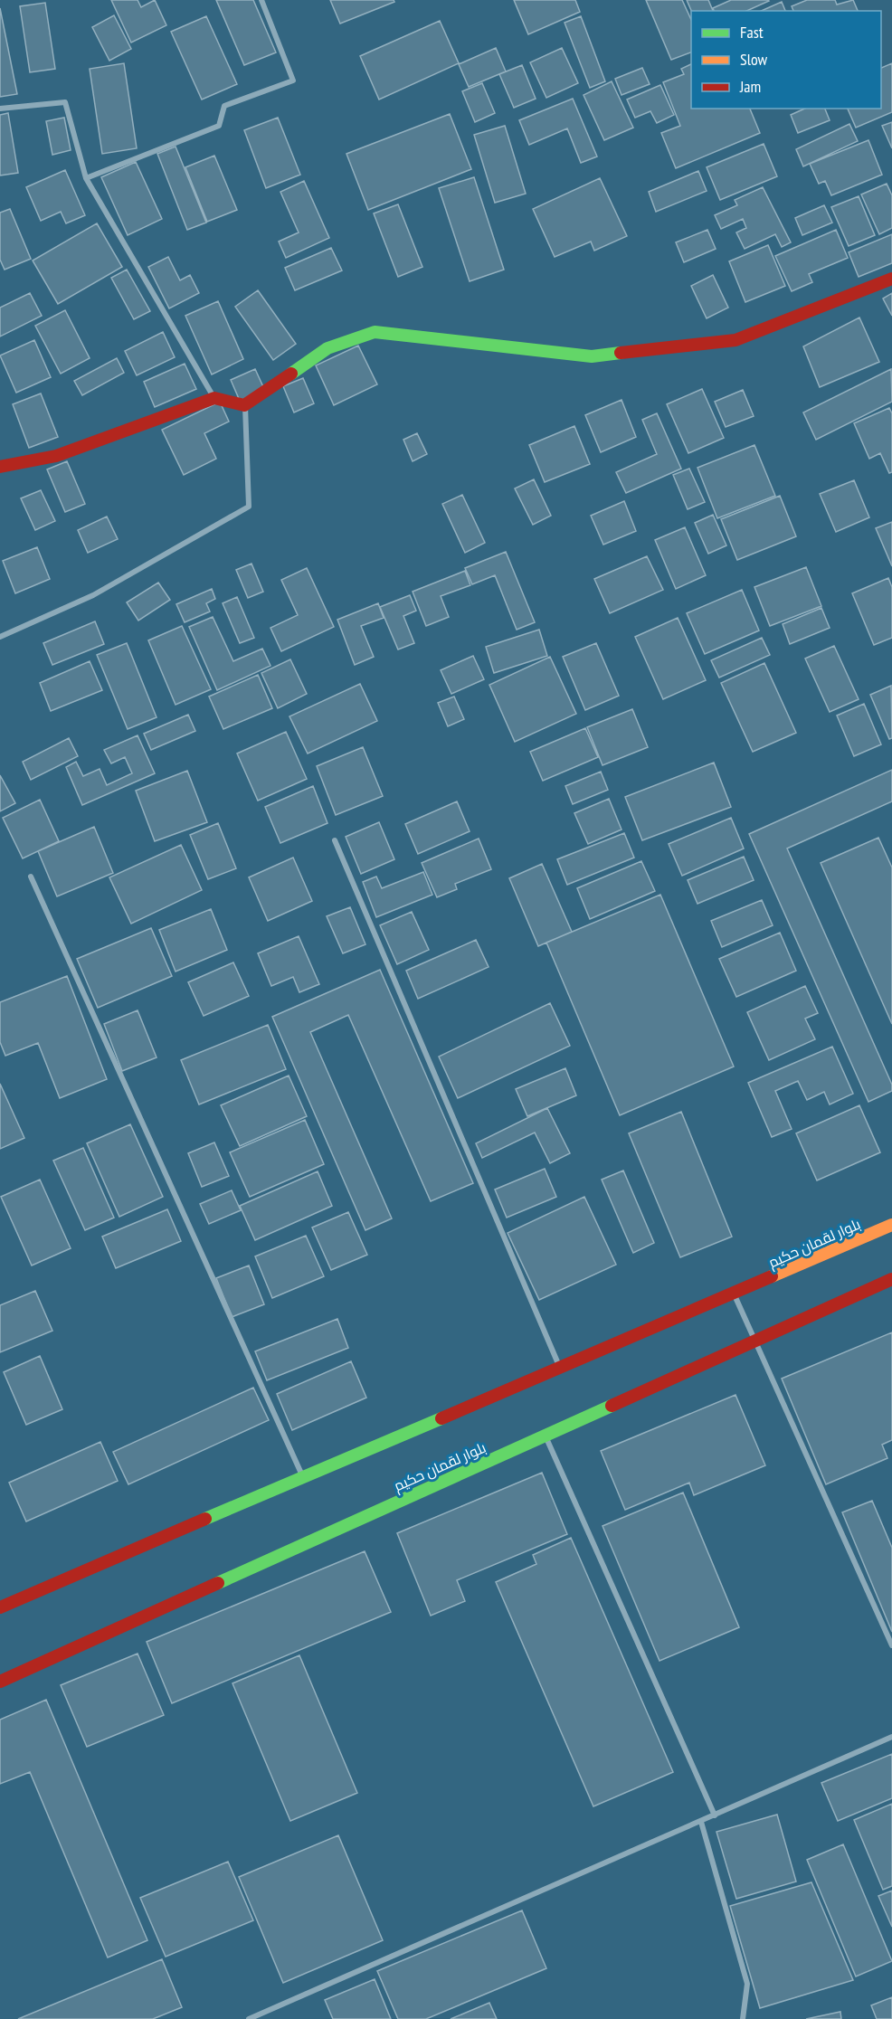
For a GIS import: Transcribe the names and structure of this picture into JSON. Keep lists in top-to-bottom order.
{
  "streets": {
    "street": ["بلوار لقمان حکیم"]
  },
  "legend": ["Fast", "Slow", "Jam"]
}
